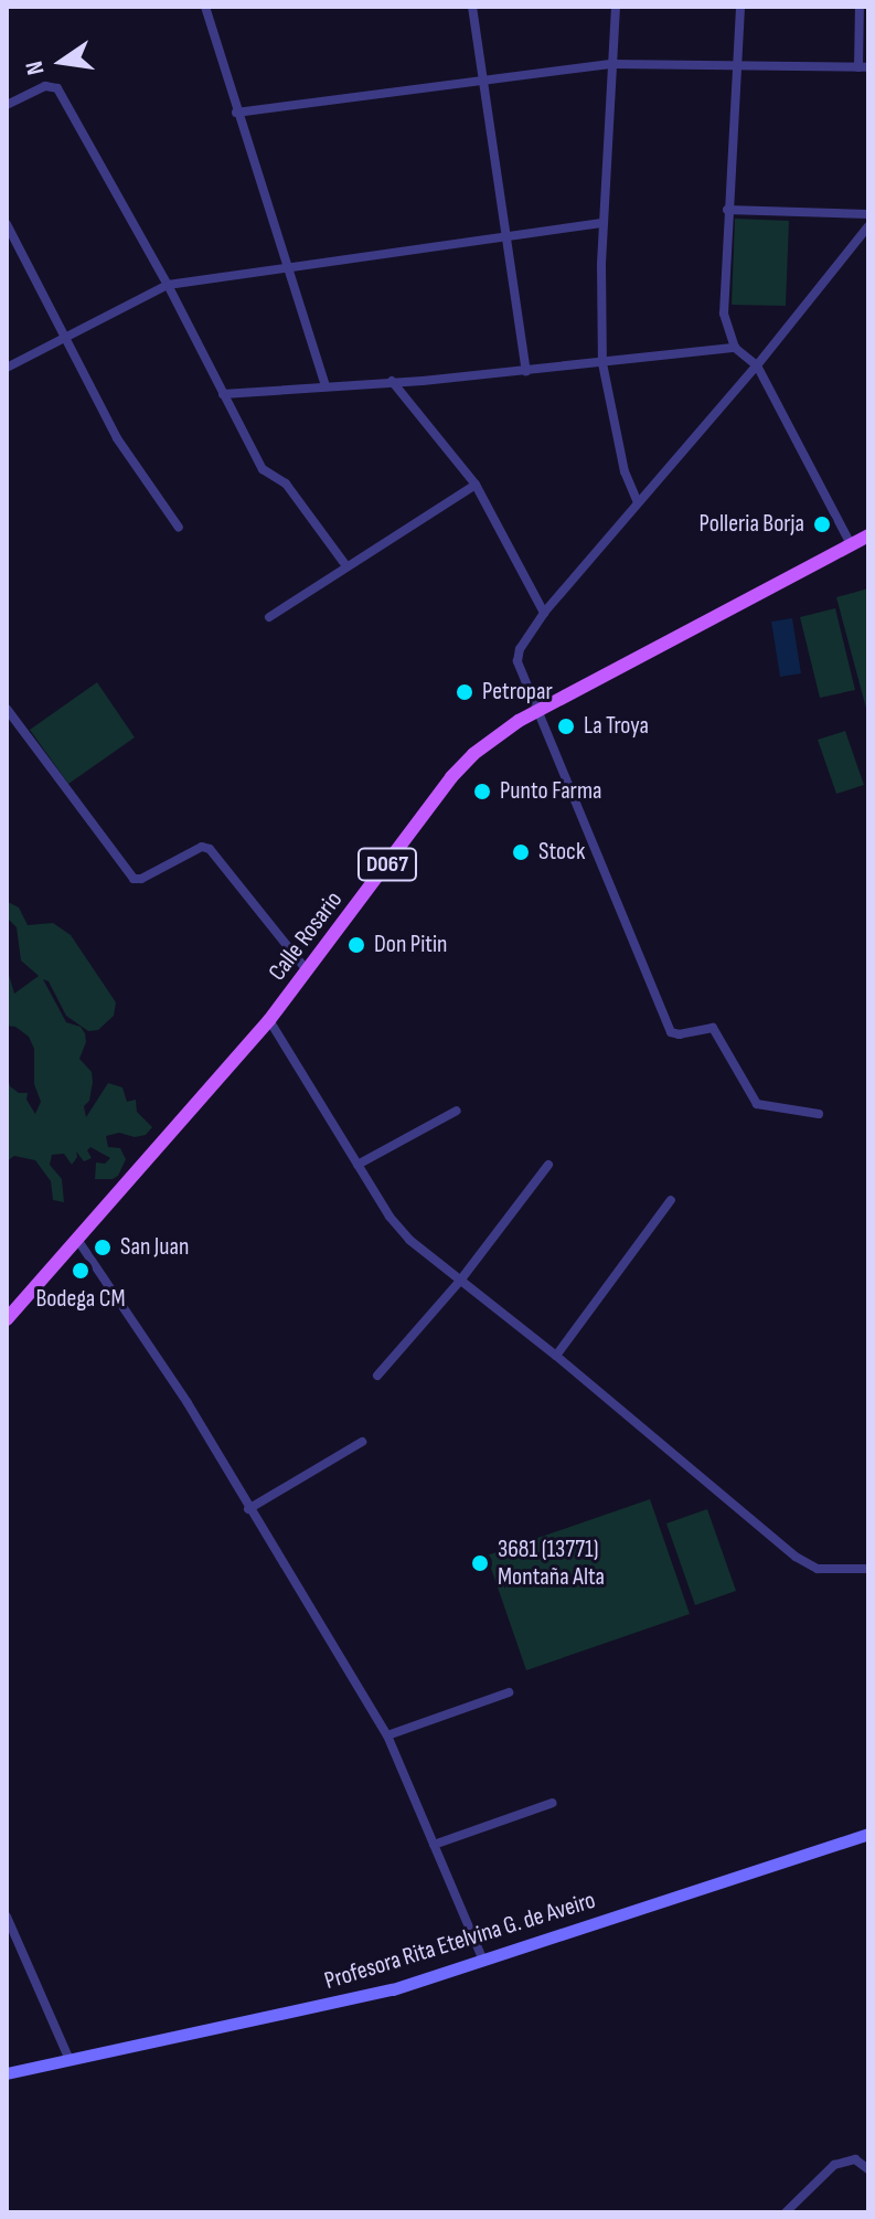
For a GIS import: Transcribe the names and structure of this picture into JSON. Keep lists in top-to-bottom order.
{
  "streets": {
    "main road": ["D067", "Calle Rosario"],
    "street": ["Profesora Rita Etelvina G. de Aveiro"]
  },
  "places": [
    "Polleria Borja",
    "Petropar",
    "La Troya",
    "Punto Farma",
    "Stock",
    "Don Pitin",
    "San Juan",
    "Bodega CM",
    "3681 (13771) Montaña Alta"
  ],
  "north": "left"
}
